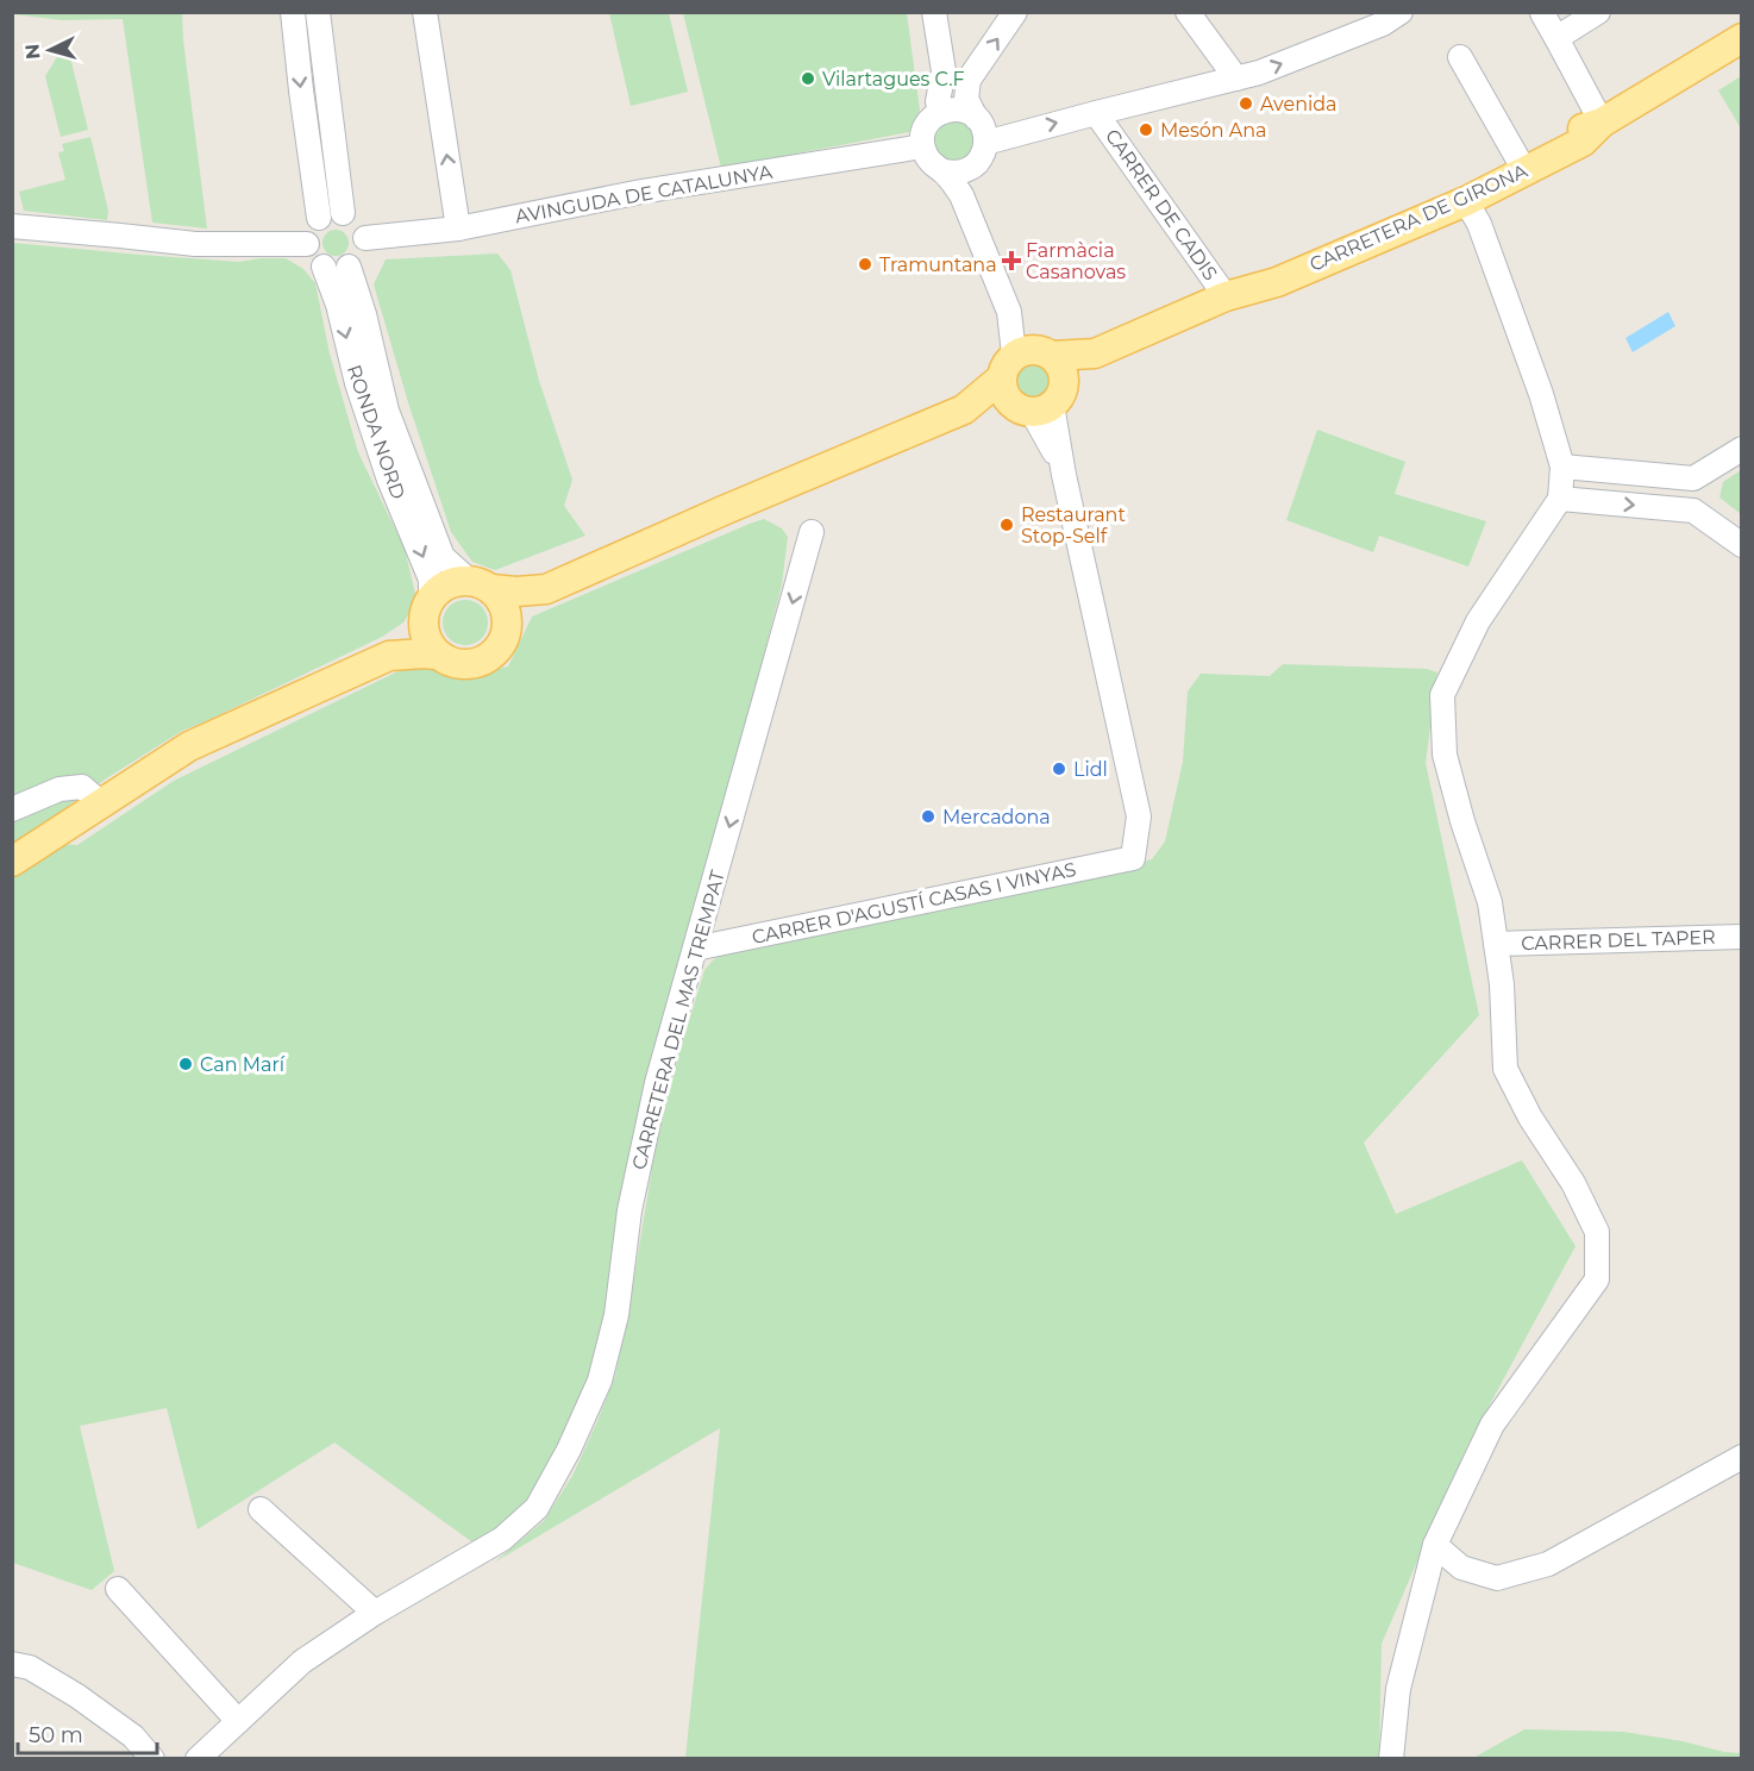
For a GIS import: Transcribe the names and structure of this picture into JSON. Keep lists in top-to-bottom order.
{
  "streets": {
    "main road": ["CARRETERA DE GIRONA"],
    "street": [
      "AVINGUDA DE CATALUNYA",
      "CARRER DE CADIS",
      "RONDA NORD",
      "CARRER D'AGUSTÍ CASAS I VINYAS",
      "CARRER DEL TAPER",
      "CARRETERA DEL MAS TREMPAT"
    ]
  },
  "crossings": [
    ["AVINGUDA DE CATALUNYA", "RONDA NORD"],
    ["CARRER DE CADIS", "CARRETERA DE GIRONA"],
    ["CARRETERA DE GIRONA", "CARRER D'AGUSTÍ CASAS I VINYAS"],
    ["CARRER D'AGUSTÍ CASAS I VINYAS", "CARRETERA DEL MAS TREMPAT"]
  ],
  "places": {
    "other": [
      "Vilartagues C.F",
      "Avenida",
      "Mesón Ana",
      "Tramuntana",
      "Restaurant Stop-Self",
      "Lidl",
      "Mercadona",
      "Can Marí"
    ],
    "health": ["Farmàcia Casanovas"]
  },
  "scale_bar": "50 m",
  "north": "left"
}
